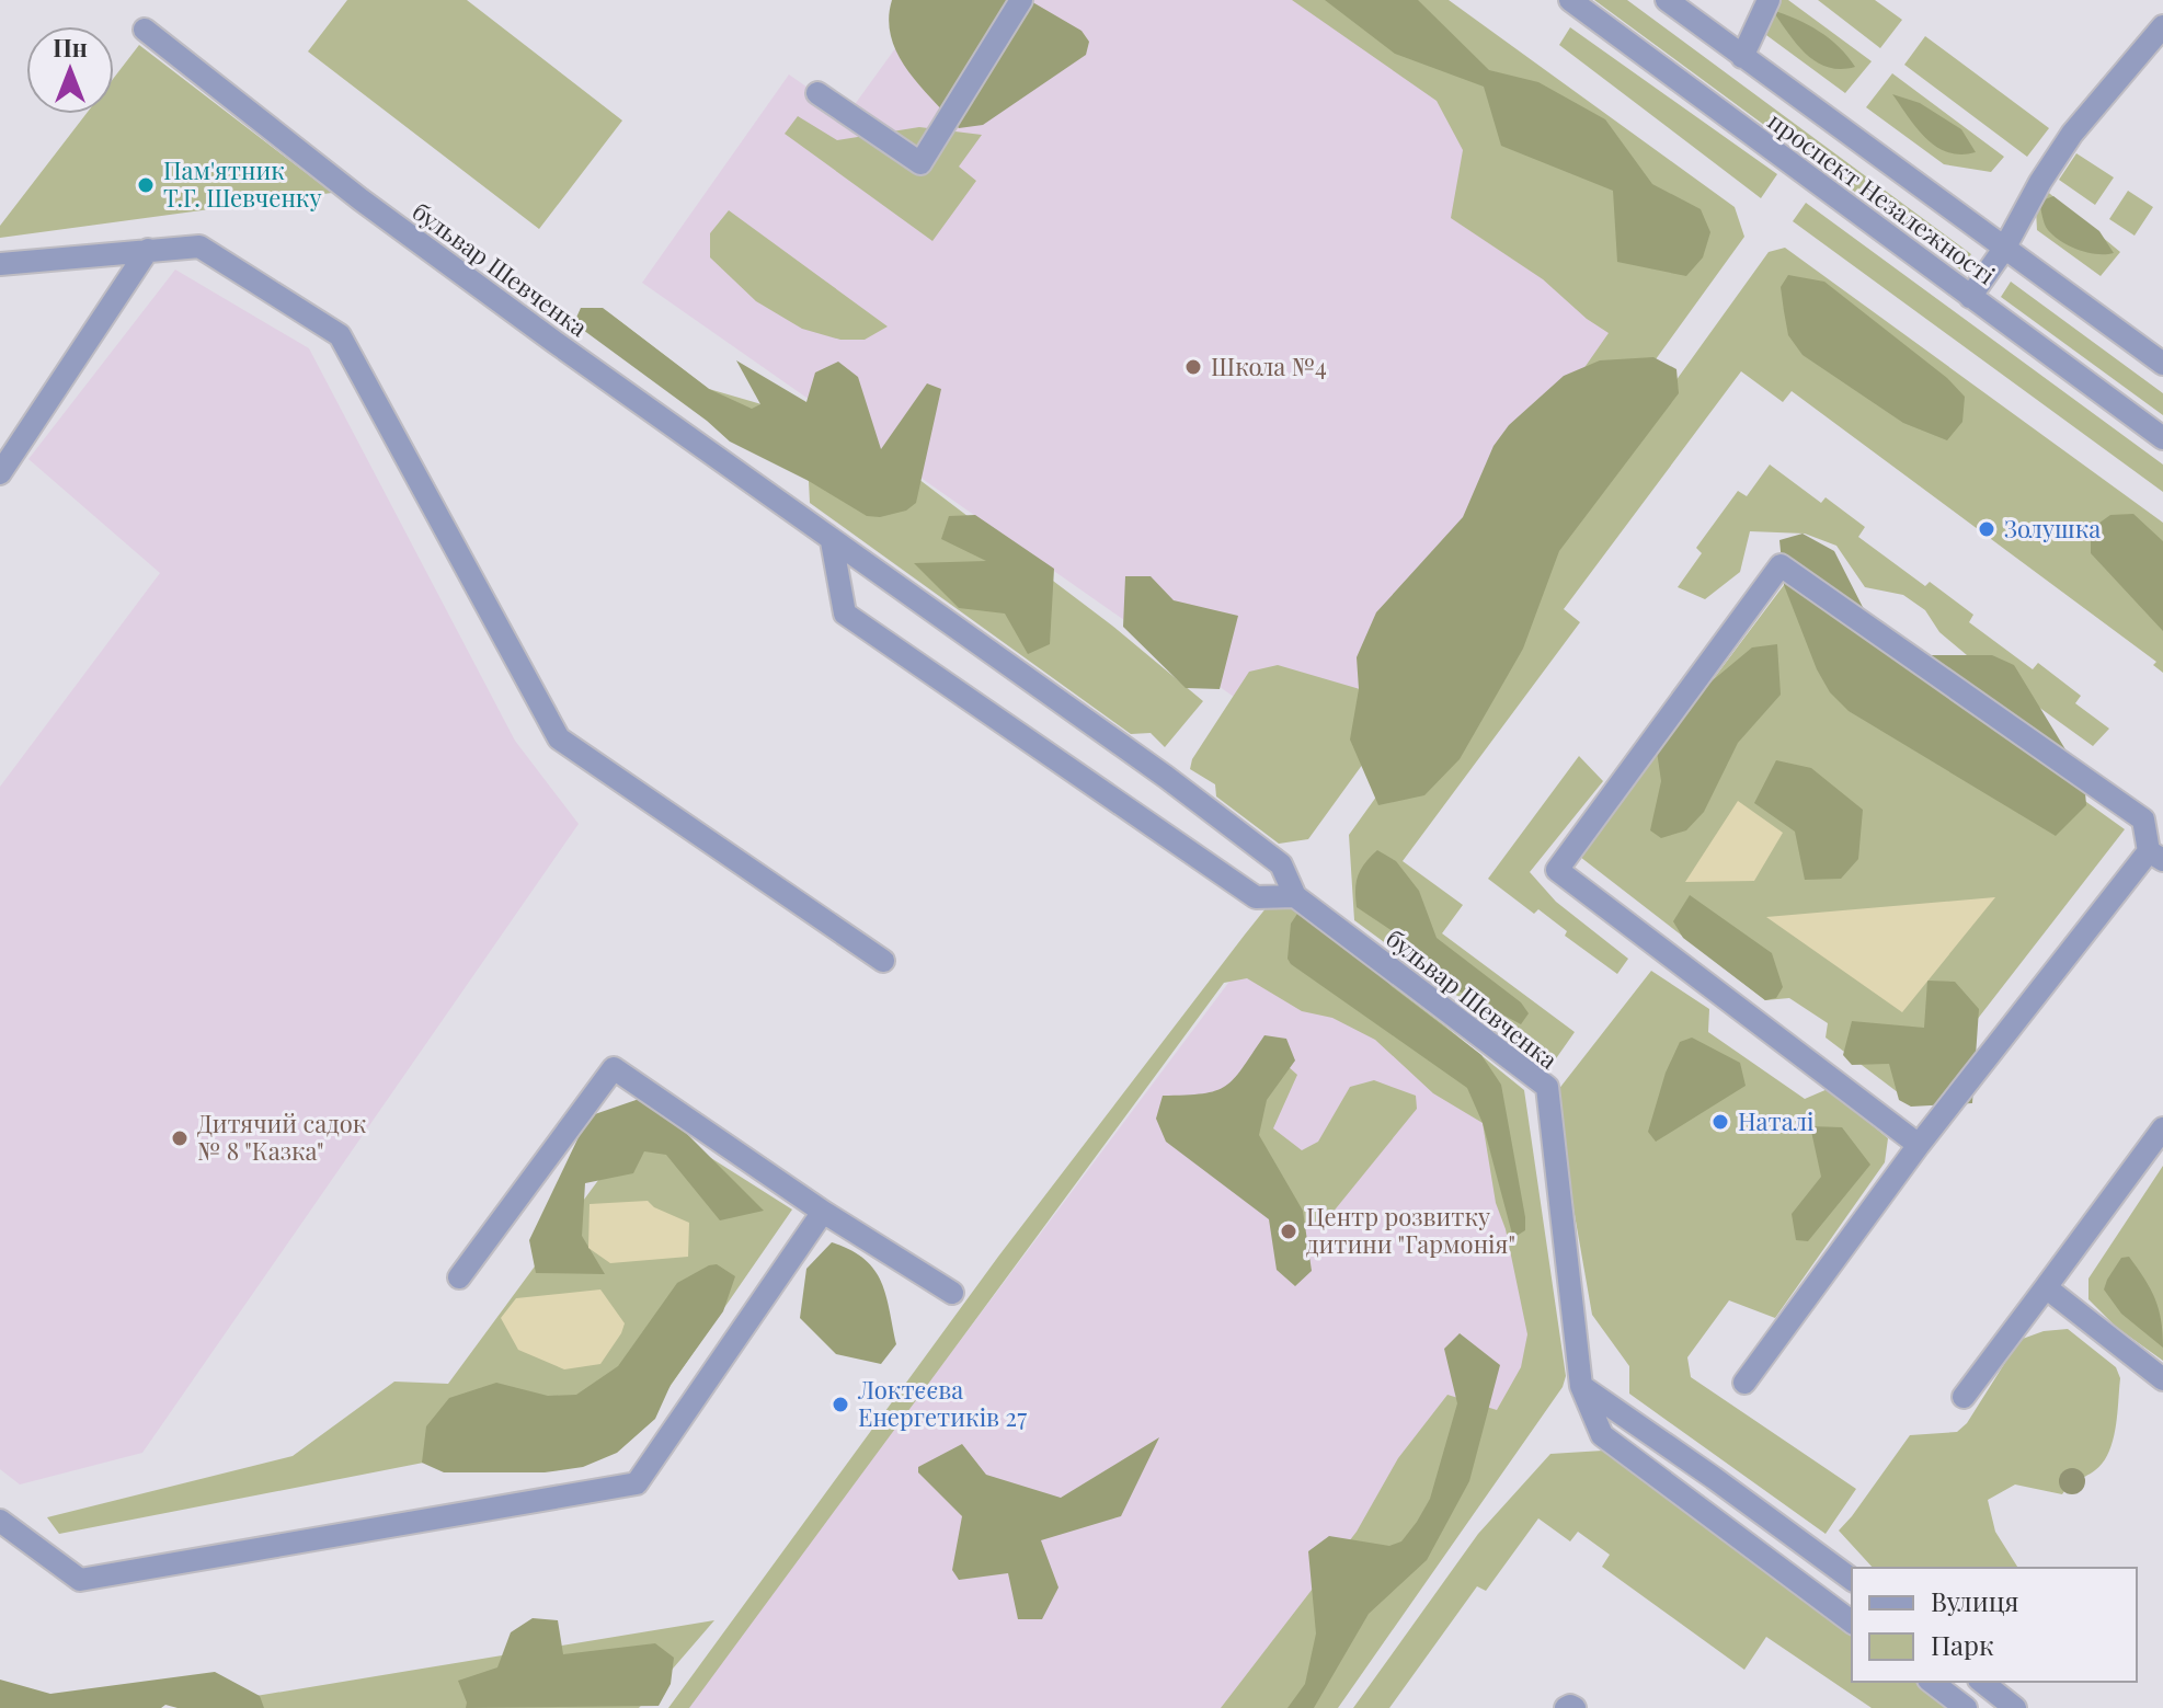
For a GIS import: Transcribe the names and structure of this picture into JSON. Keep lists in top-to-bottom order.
{
  "streets": {
    "street": ["проспект Незалежності", "бульвар Шевченка"]
  },
  "places": [
    "Пам'ятник Т.Г. Шевченку",
    "Школа №4",
    "Золушка",
    "Наталі",
    "Дитячий садок № 8 \"Казка\"",
    "Центр розвитку дитини \"Гармонія\"",
    "Локтєєва Енергетиків 27"
  ],
  "legend": ["Вулиця", "Парк"],
  "north": "top"
}
